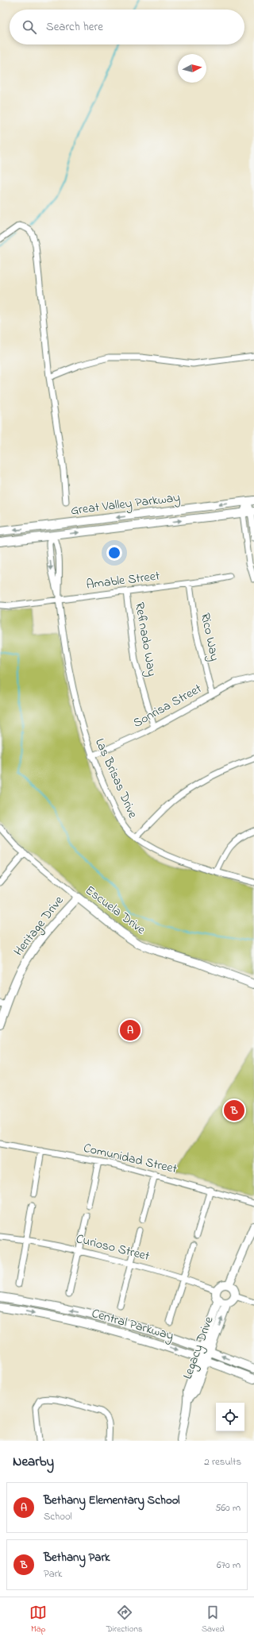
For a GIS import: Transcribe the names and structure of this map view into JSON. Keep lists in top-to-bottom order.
{
  "streets": {
    "main road": [
      "Great Valley Parkway",
      "Escuela Drive",
      "Heritage Drive",
      "Central Parkway",
      "Legacy Drive"
    ],
    "street": [
      "Amable Street",
      "Rico Way",
      "Refinado Way",
      "Sonrisa Street",
      "Las Brisas Drive",
      "Comunidad Street",
      "Curioso Street"
    ]
  },
  "crossings": [
    ["Great Valley Parkway", "Las Brisas Drive"],
    ["Amable Street", "Rico Way"],
    ["Amable Street", "Refinado Way"],
    ["Amable Street", "Las Brisas Drive"],
    ["Rico Way", "Sonrisa Street"],
    ["Refinado Way", "Sonrisa Street"],
    ["Sonrisa Street", "Las Brisas Drive"],
    ["Escuela Drive", "Heritage Drive"],
    ["Curioso Street", "Legacy Drive"],
    ["Central Parkway", "Legacy Drive"]
  ],
  "north": "right",
  "page": {
    "search": "Search here",
    "pins": ["A", "B"],
    "heading": ["Nearby", "2 results"],
    "list": [
      {
        "mark": "A",
        "name": "Bethany Elementary School",
        "note": "School",
        "value": "560 m"
      },
      {
        "mark": "B",
        "name": "Bethany Park",
        "note": "Park",
        "value": "670 m"
      }
    ],
    "nav": ["Map", "Directions", "Saved"]
  }
}
